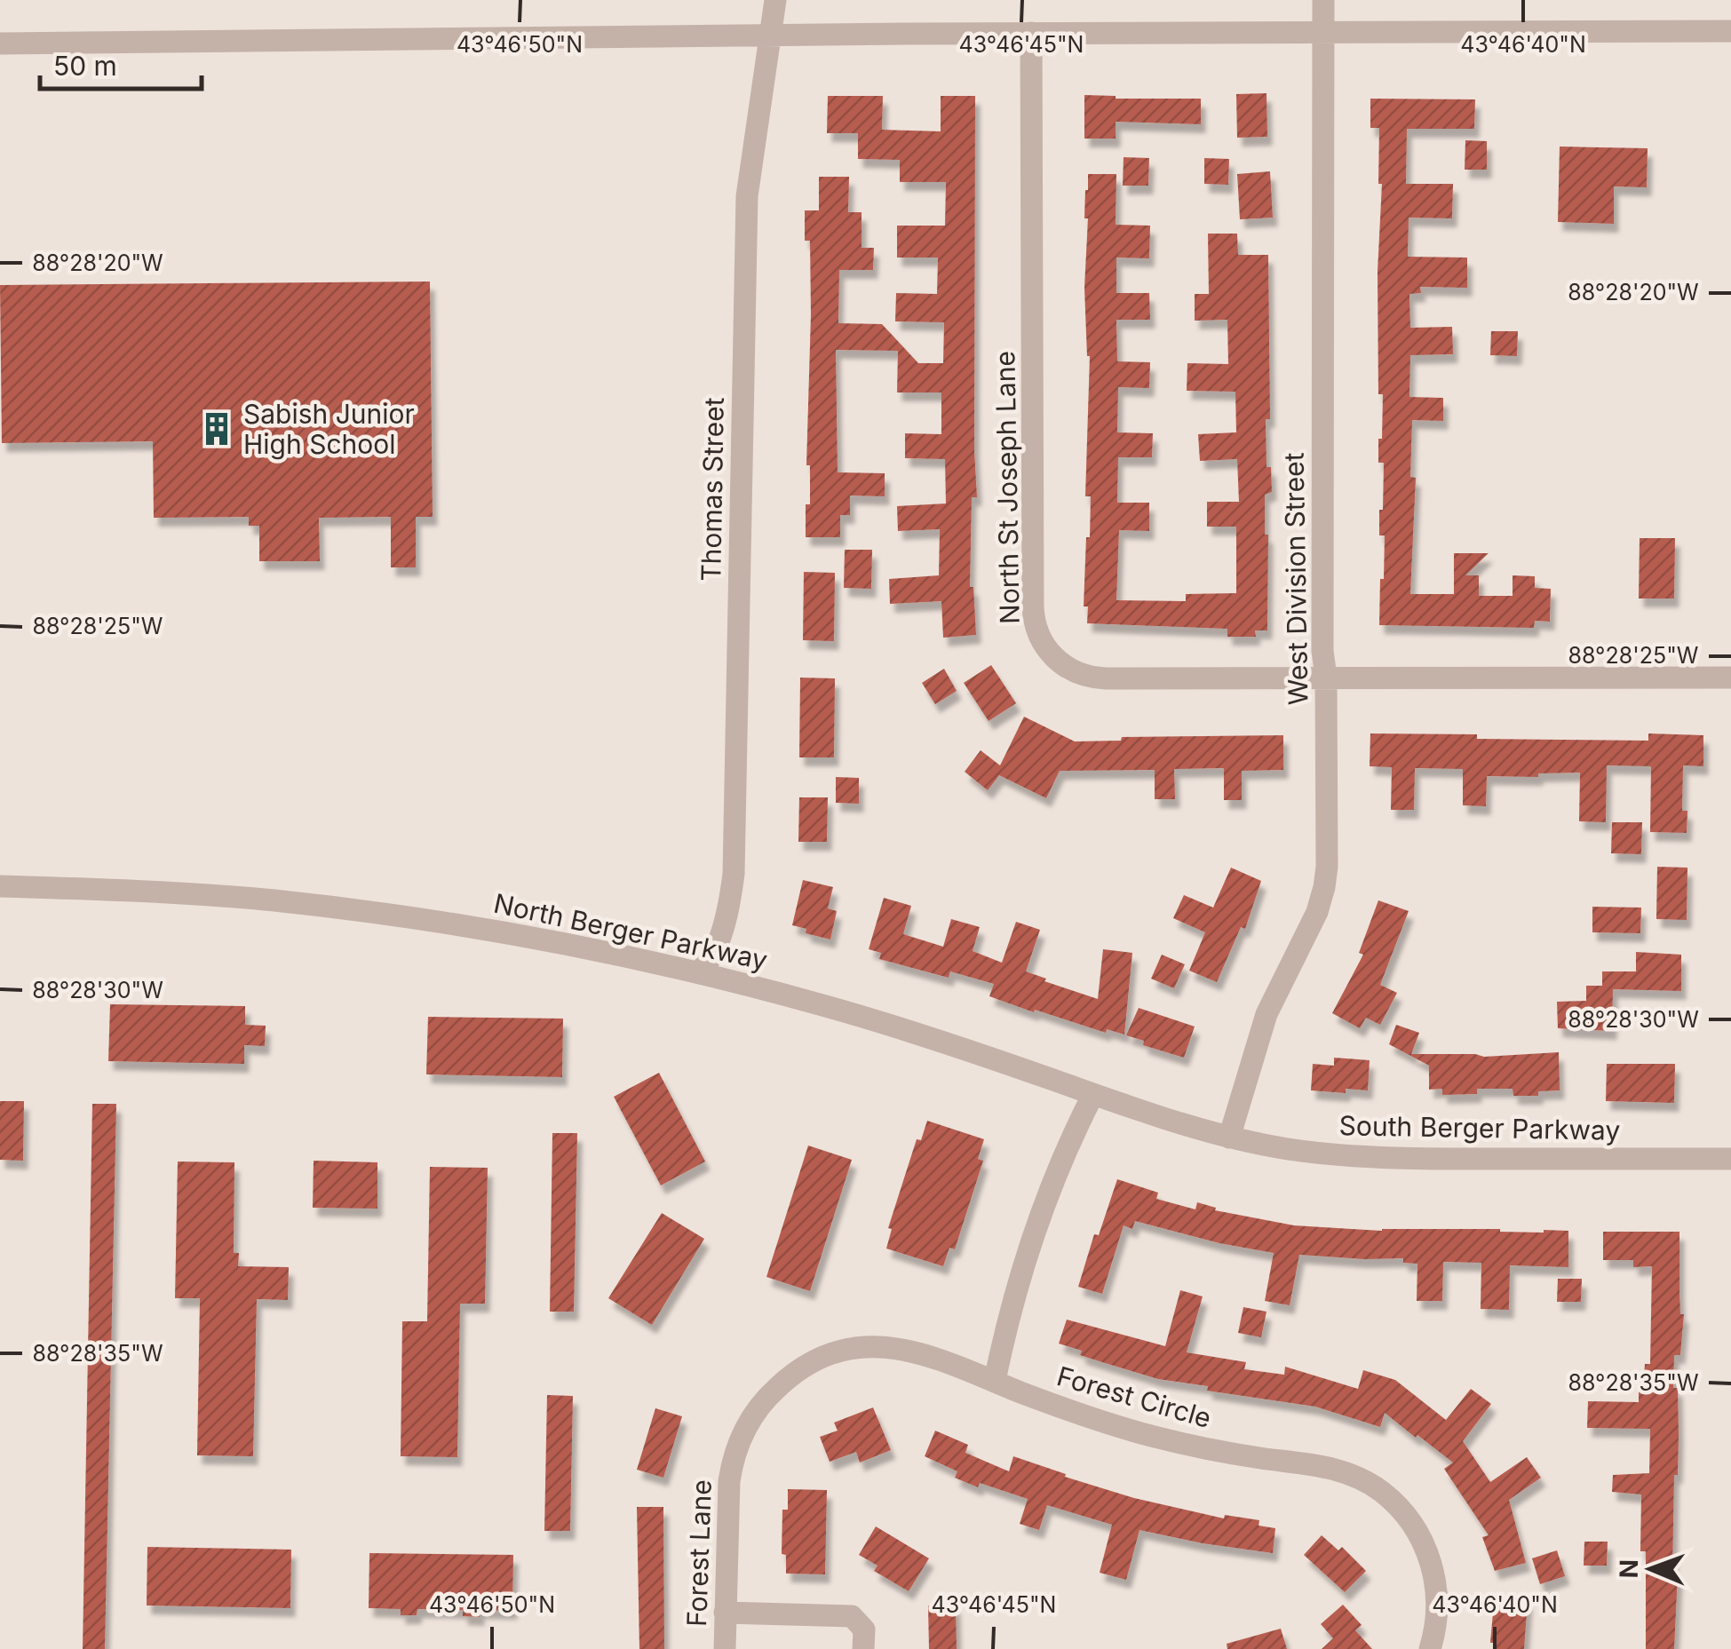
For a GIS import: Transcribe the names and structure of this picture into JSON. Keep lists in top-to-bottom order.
{
  "streets": {
    "street": [
      "North St Joseph Lane",
      "Thomas Street",
      "West Division Street",
      "North Berger Parkway",
      "South Berger Parkway",
      "Forest Circle",
      "Forest Lane"
    ]
  },
  "crossings": [
    ["North St Joseph Lane", "West Division Street"],
    ["Thomas Street", "North Berger Parkway"],
    ["West Division Street", "North Berger Parkway"],
    ["West Division Street", "South Berger Parkway"],
    ["North Berger Parkway", "South Berger Parkway"],
    ["Forest Circle", "Forest Lane"]
  ],
  "places": {
    "building": ["Sabish Junior High School"]
  },
  "scale_bar": "50 m",
  "north": "left",
  "coordinates": [
    "43°46'50\"N",
    "43°46'45\"N",
    "43°46'40\"N",
    "88°28'20\"W",
    "88°28'25\"W",
    "88°28'30\"W",
    "88°28'35\"W"
  ]
}
